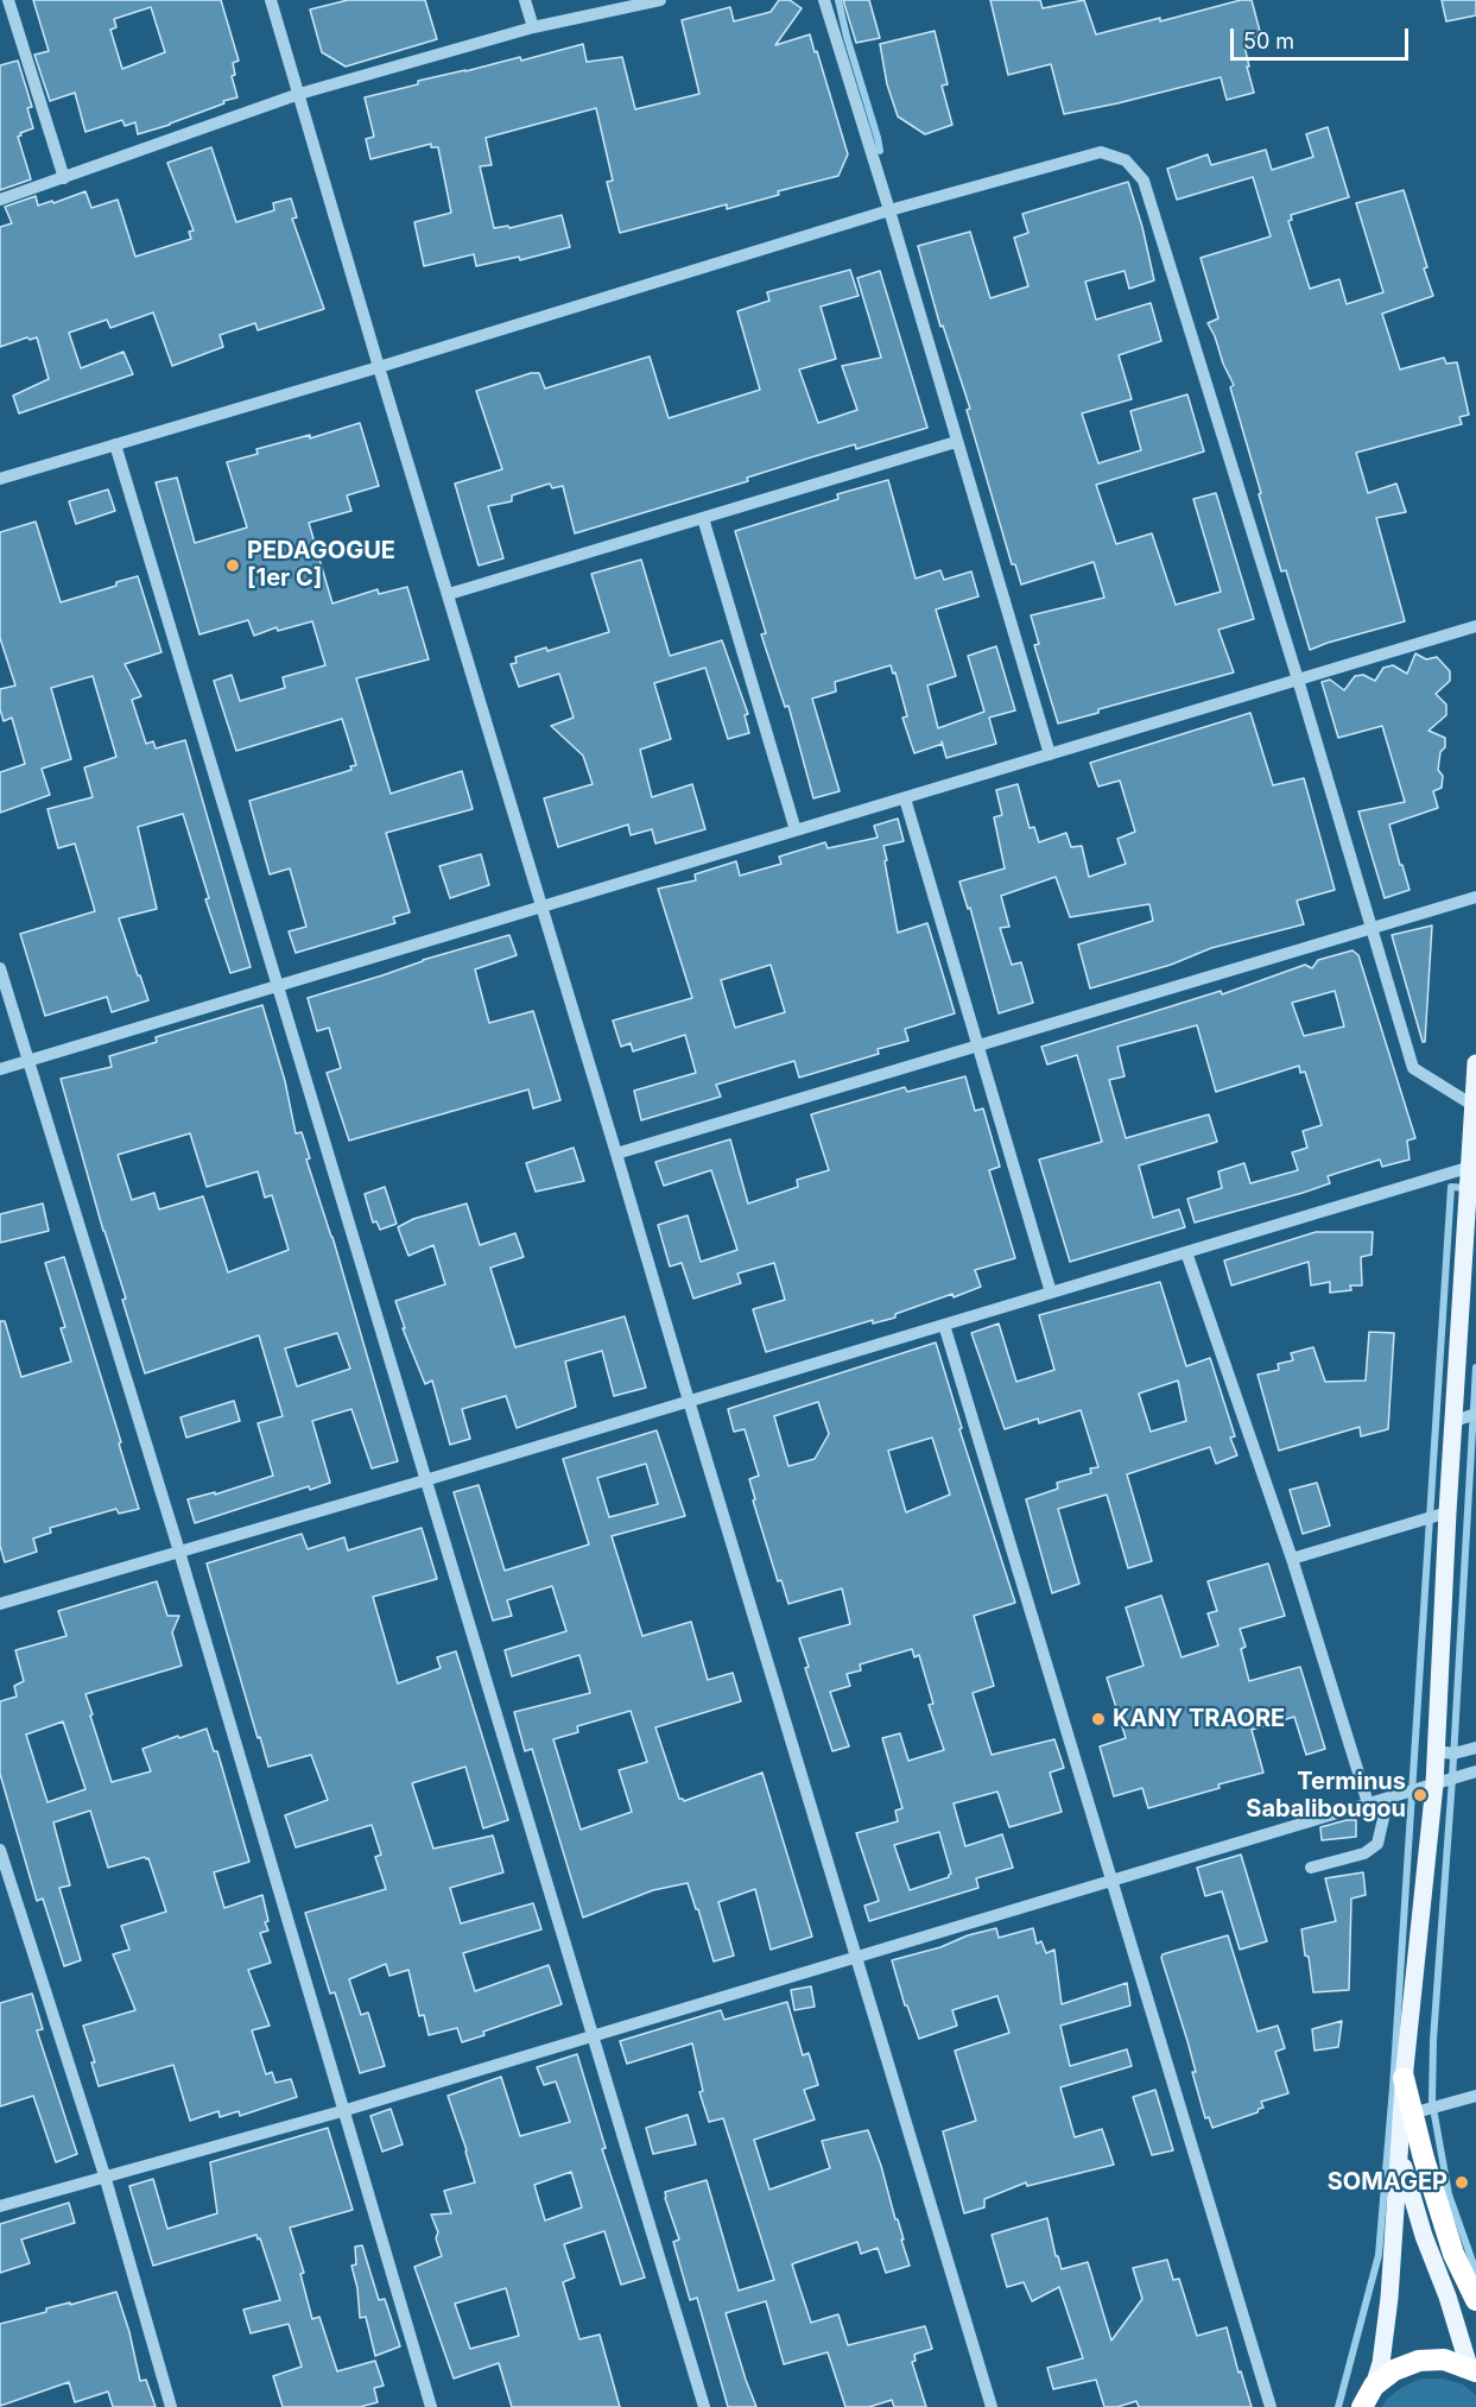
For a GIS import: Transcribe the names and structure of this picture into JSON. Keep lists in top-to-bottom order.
{
  "places": [
    "PEDAGOGUE [1er C]",
    "KANY TRAORE",
    "Terminus Sabalibougou",
    "SOMAGEP"
  ],
  "scale_bar": "50 m"
}
